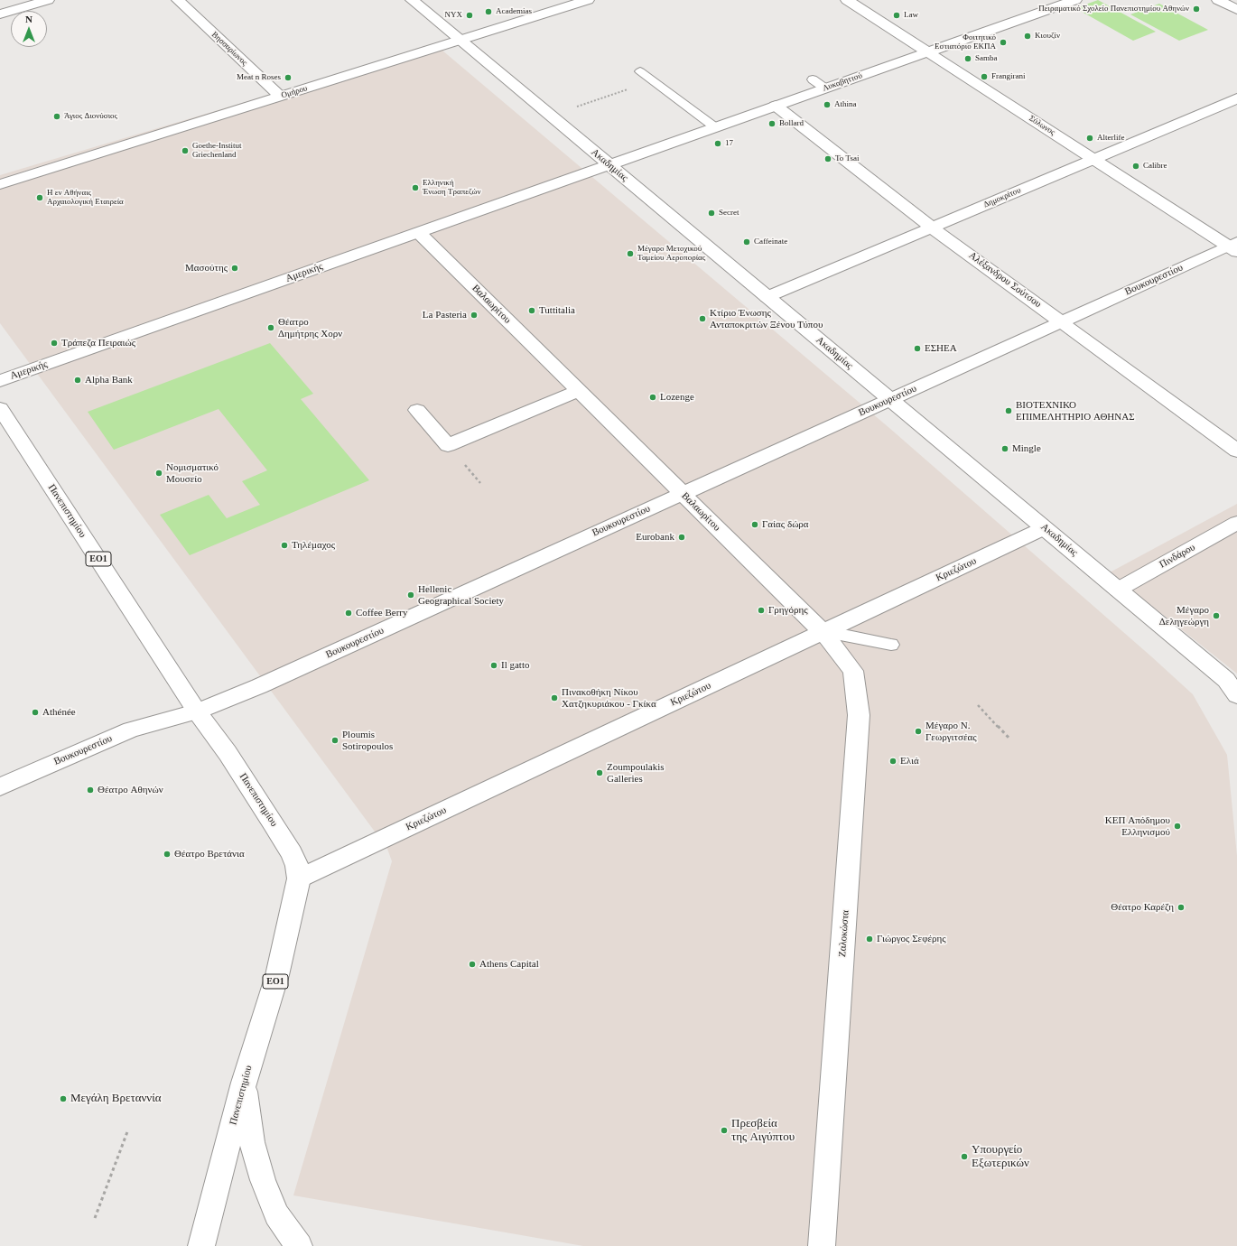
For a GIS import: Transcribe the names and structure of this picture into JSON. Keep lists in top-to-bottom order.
{
  "streets": {
    "street": [
      "Βησσαρίωνος",
      "Λυκαβηττού",
      "Ομήρου",
      "Σόλωνος",
      "Ακαδημίας",
      "Δημοκρίτου",
      "Αμερικής",
      "Αλέξανδρου Σούτσου",
      "Βουκουρεστίου",
      "Βαλαωρίτου",
      "Πανεπιστημίου",
      "Πινδάρου",
      "ΕΟ1",
      "Κριεζώτου",
      "Ζαλοκώστα"
    ]
  },
  "crossings": [
    ["Βησσαρίωνος", "Ομήρου"],
    ["Λυκαβηττού", "Σόλωνος"],
    ["Λυκαβηττού", "Ακαδημίας"],
    ["Λυκαβηττού", "Αμερικής"],
    ["Λυκαβηττού", "Αλέξανδρου Σούτσου"],
    ["Ομήρου", "Ακαδημίας"],
    ["Σόλωνος", "Δημοκρίτου"],
    ["Σόλωνος", "Βουκουρεστίου"],
    ["Ακαδημίας", "Δημοκρίτου"],
    ["Ακαδημίας", "Αμερικής"],
    ["Ακαδημίας", "Βουκουρεστίου"],
    ["Ακαδημίας", "Πινδάρου"],
    ["Ακαδημίας", "Κριεζώτου"],
    ["Δημοκρίτου", "Αλέξανδρου Σούτσου"],
    ["Αμερικής", "Βαλαωρίτου"],
    ["Αλέξανδρου Σούτσου", "Βουκουρεστίου"],
    ["Βουκουρεστίου", "Βαλαωρίτου"],
    ["Βουκουρεστίου", "Πανεπιστημίου"],
    ["Βαλαωρίτου", "Κριεζώτου"],
    ["Βαλαωρίτου", "Ζαλοκώστα"],
    ["Πανεπιστημίου", "Κριεζώτου"],
    ["Κριεζώτου", "Ζαλοκώστα"]
  ],
  "places": [
    "Πειραματικό Σχολείο Πανεπιστημίου Αθηνών",
    "Academias",
    "NYX",
    "Law",
    "Κιουζίν",
    "Φοιτητικό Εστιατόριο ΕΚΠΑ",
    "Samba",
    "Frangirani",
    "Meat n Roses",
    "Athina",
    "Άγιος Διονύσιος",
    "Bollard",
    "Alterlife",
    "17",
    "Goethe-Institut Griechenland",
    "To Tsai",
    "Calibre",
    "Ελληνική Ένωση Τραπεζών",
    "Η εν Αθήναις Αρχαιολογική Εταιρεία",
    "Secret",
    "Caffeinate",
    "Μέγαρο Μετοχικού Ταμείου Αεροπορίας",
    "Μασούτης",
    "Tuttitalia",
    "La Pasteria",
    "Κτίριο Ένωσης Ανταποκριτών Ξένου Τύπου",
    "Θέατρο Δημήτρης Χορν",
    "Τράπεζα Πειραιώς",
    "ΕΣΗΕΑ",
    "Alpha Bank",
    "Lozenge",
    "ΒΙΟΤΕΧΝΙΚΟ ΕΠΙΜΕΛΗΤΗΡΙΟ ΑΘΗΝΑΣ",
    "Mingle",
    "Νομισματικό Μουσείο",
    "Γαίας δώρα",
    "Eurobank",
    "Τηλέμαχος",
    "Hellenic Geographical Society",
    "Γρηγόρης",
    "Coffee Berry",
    "Μέγαρο Δεληγεώργη",
    "Il gatto",
    "Πινακοθήκη Νίκου Χατζηκυριάκου - Γκίκα",
    "Athénée",
    "Μέγαρο Ν. Γεωργιτσέας",
    "Ploumis Sotiropoulos",
    "Ελιά",
    "Zoumpoulakis Galleries",
    "Θέατρο Αθηνών",
    "ΚΕΠ Απόδημου Ελληνισμού",
    "Θέατρο Βρετάνια",
    "Θέατρο Καρέζη",
    "Γιώργος Σεφέρης",
    "Athens Capital",
    "Μεγάλη Βρεταννία",
    "Πρεσβεία της Αιγύπτου",
    "Υπουργείο Εξωτερικών"
  ],
  "north": "top"
}
